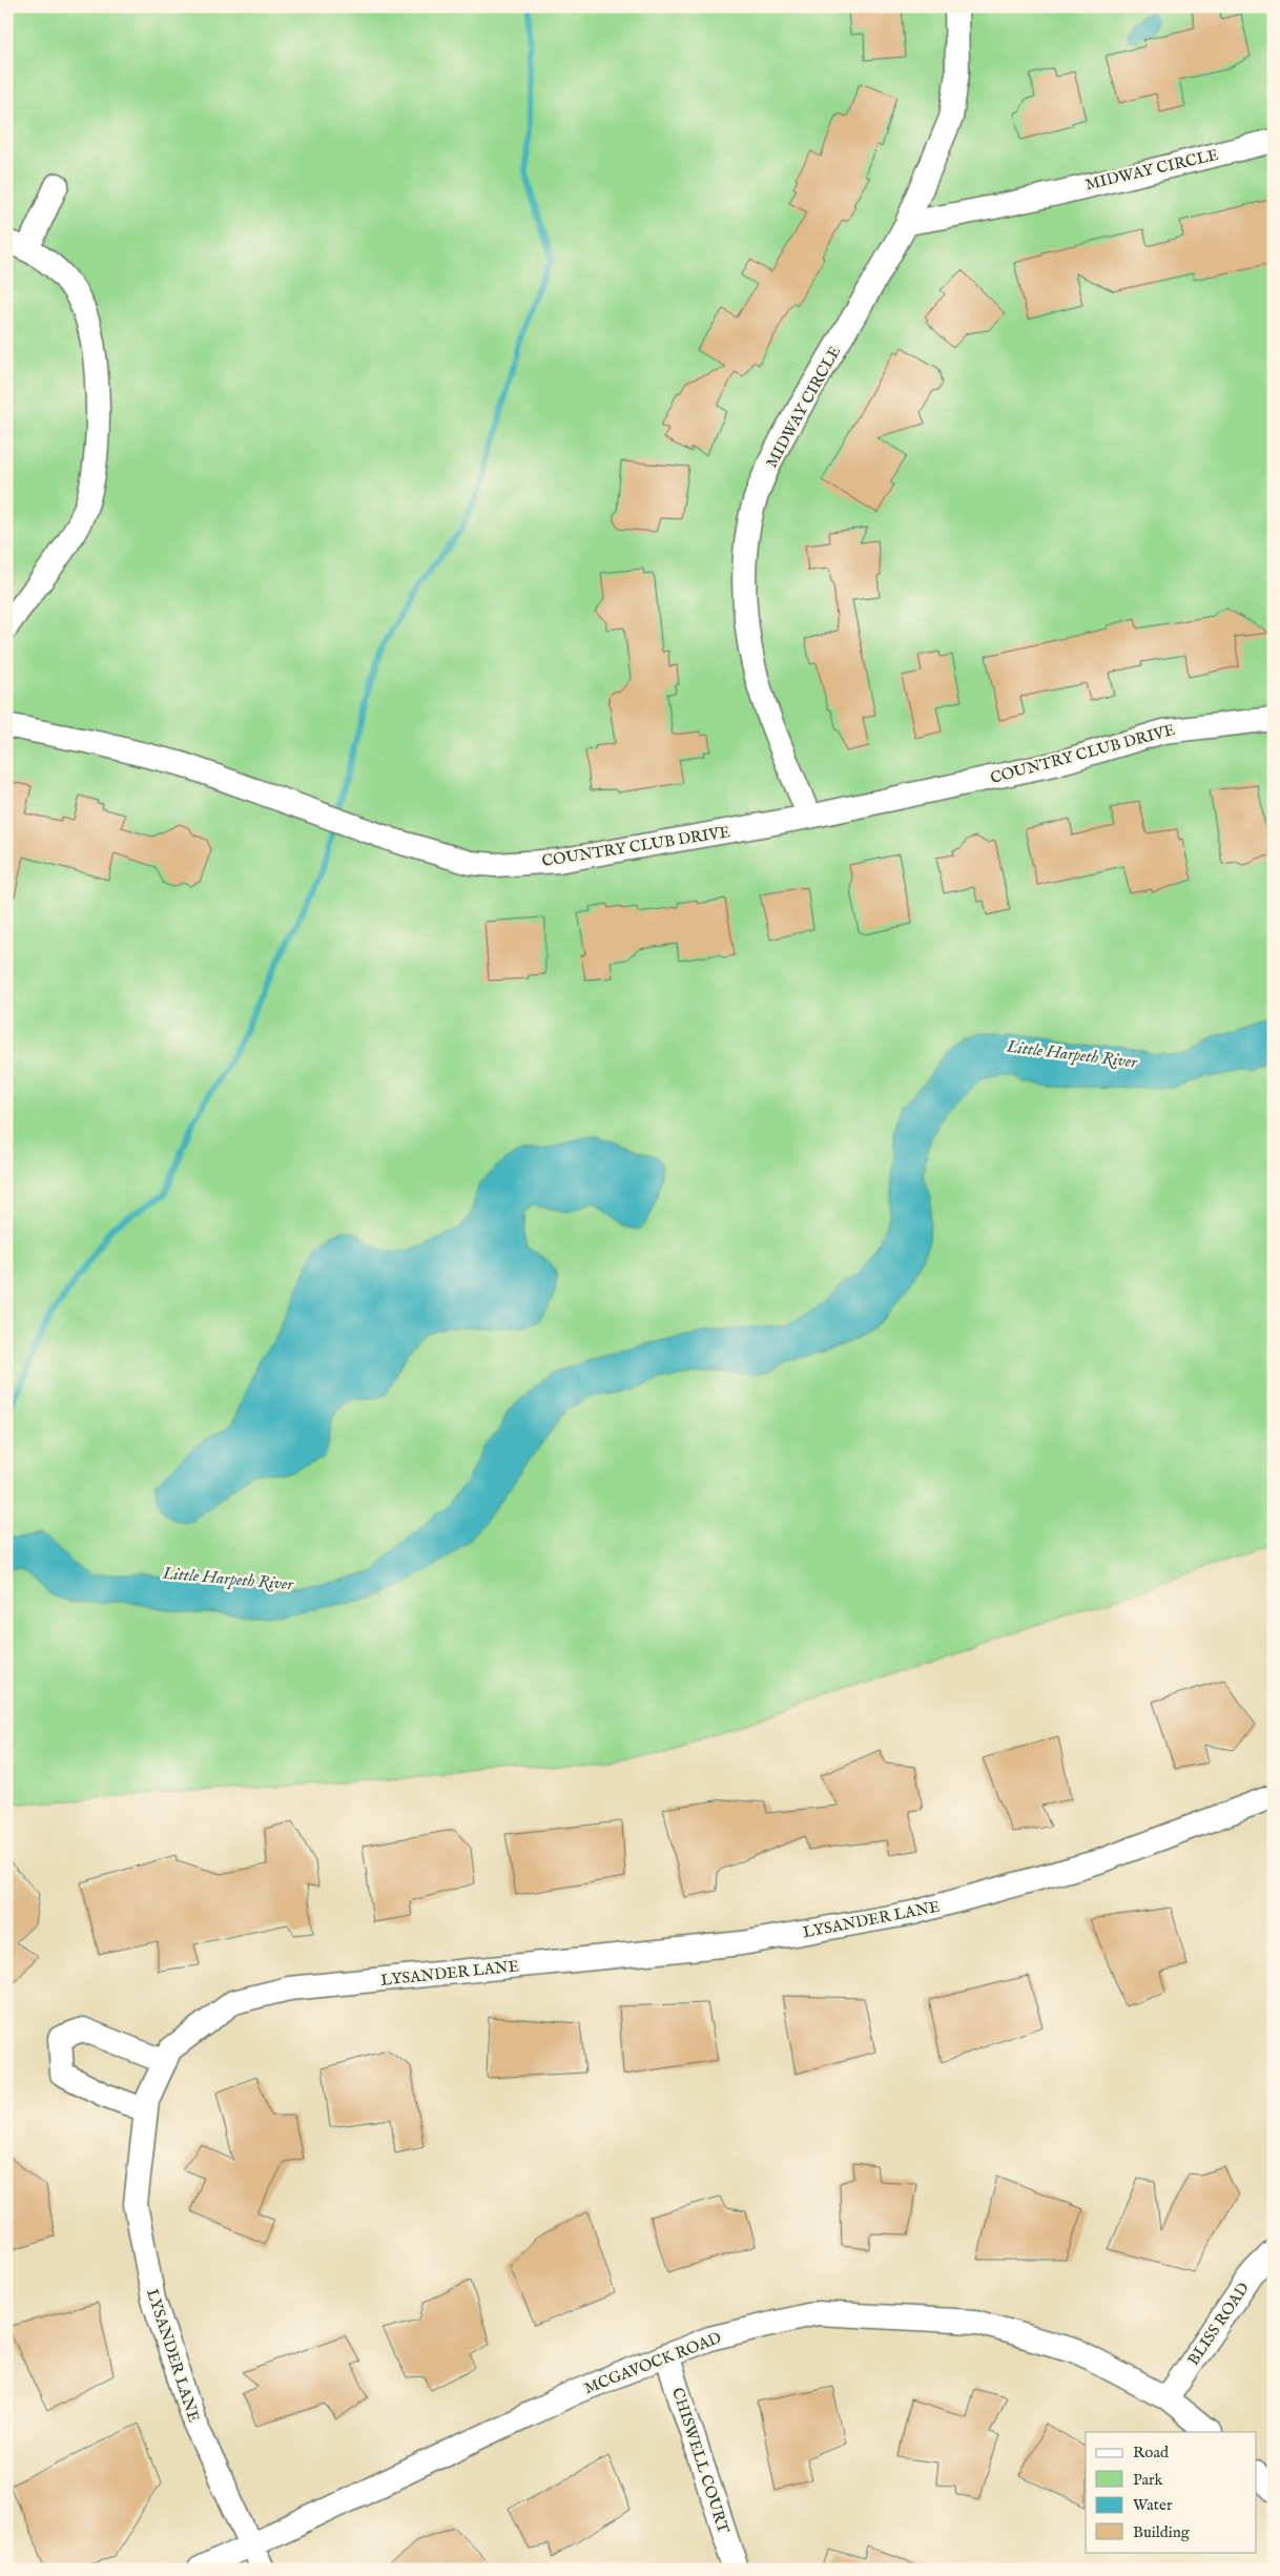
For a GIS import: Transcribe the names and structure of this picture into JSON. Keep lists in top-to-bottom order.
{
  "streets": {
    "street": [
      "MIDWAY CIRCLE",
      "COUNTRY CLUB DRIVE",
      "LYSANDER LANE",
      "BLISS ROAD",
      "MCGAVOCK ROAD",
      "CHISWELL COURT"
    ]
  },
  "crossings": [
    ["MIDWAY CIRCLE", "COUNTRY CLUB DRIVE"],
    ["LYSANDER LANE", "MCGAVOCK ROAD"],
    ["BLISS ROAD", "MCGAVOCK ROAD"],
    ["MCGAVOCK ROAD", "CHISWELL COURT"]
  ],
  "water": ["Little Harpeth River"],
  "legend": [
    "Road",
    "Park",
    "Water",
    "Building"
  ]
}
